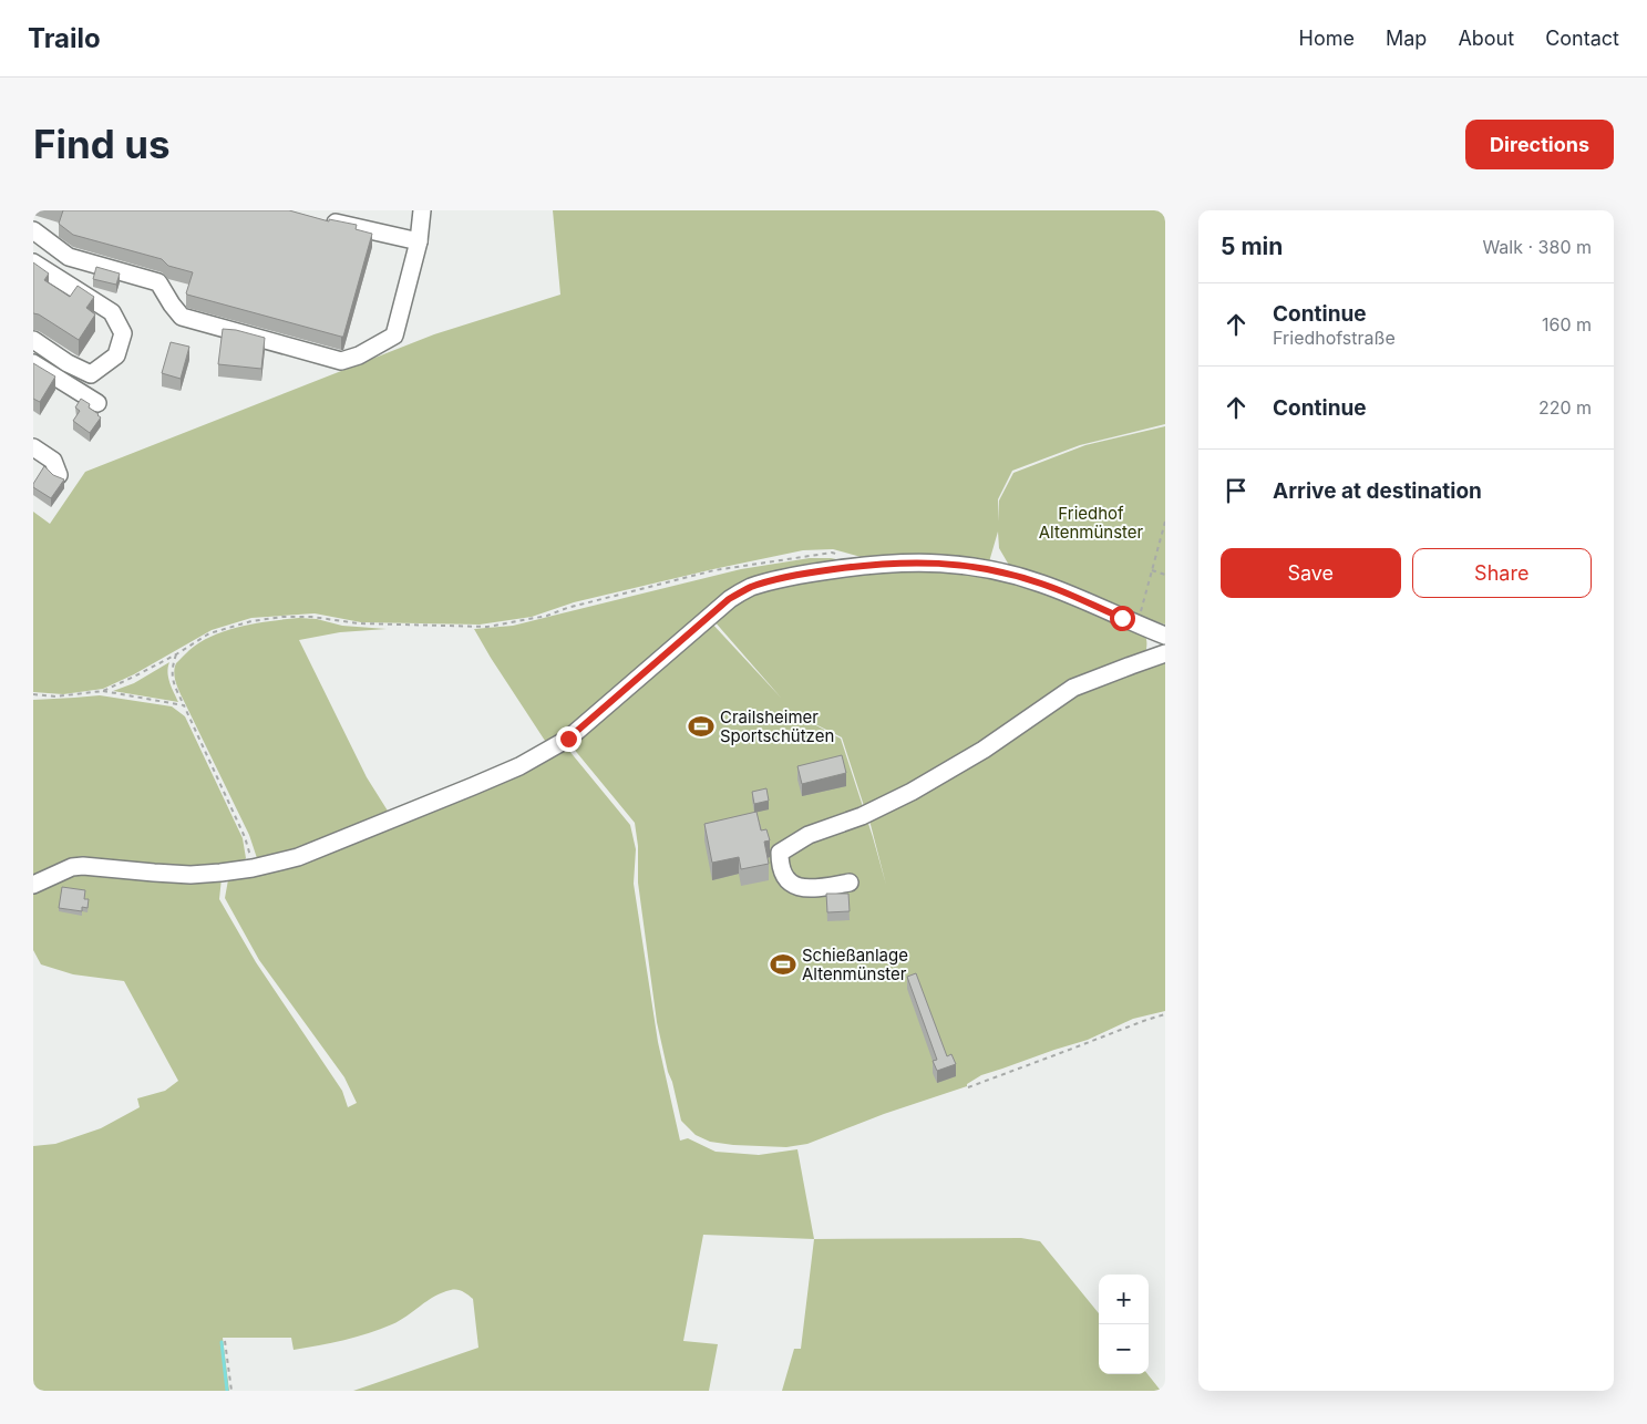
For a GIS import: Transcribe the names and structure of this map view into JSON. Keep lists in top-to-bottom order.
{
  "parks": ["Friedhof Altenmünster"],
  "places": {
    "sports": ["Crailsheimer Sportschützen", "Schießanlage Altenmünster"]
  },
  "page": {
    "header": "Trailo",
    "nav": [
      "Home",
      "Map",
      "About",
      "Contact"
    ],
    "buttons": [
      "Directions",
      ["Save", "Share"]
    ],
    "title": "Find us",
    "heading": ["5 min", "Walk · 380 m"],
    "list": [
      ["Continue", "Friedhofstraße", "160 m"],
      ["Continue", "220 m"],
      "Arrive at destination"
    ],
    "map_buttons": ["+", "−"]
  }
}
